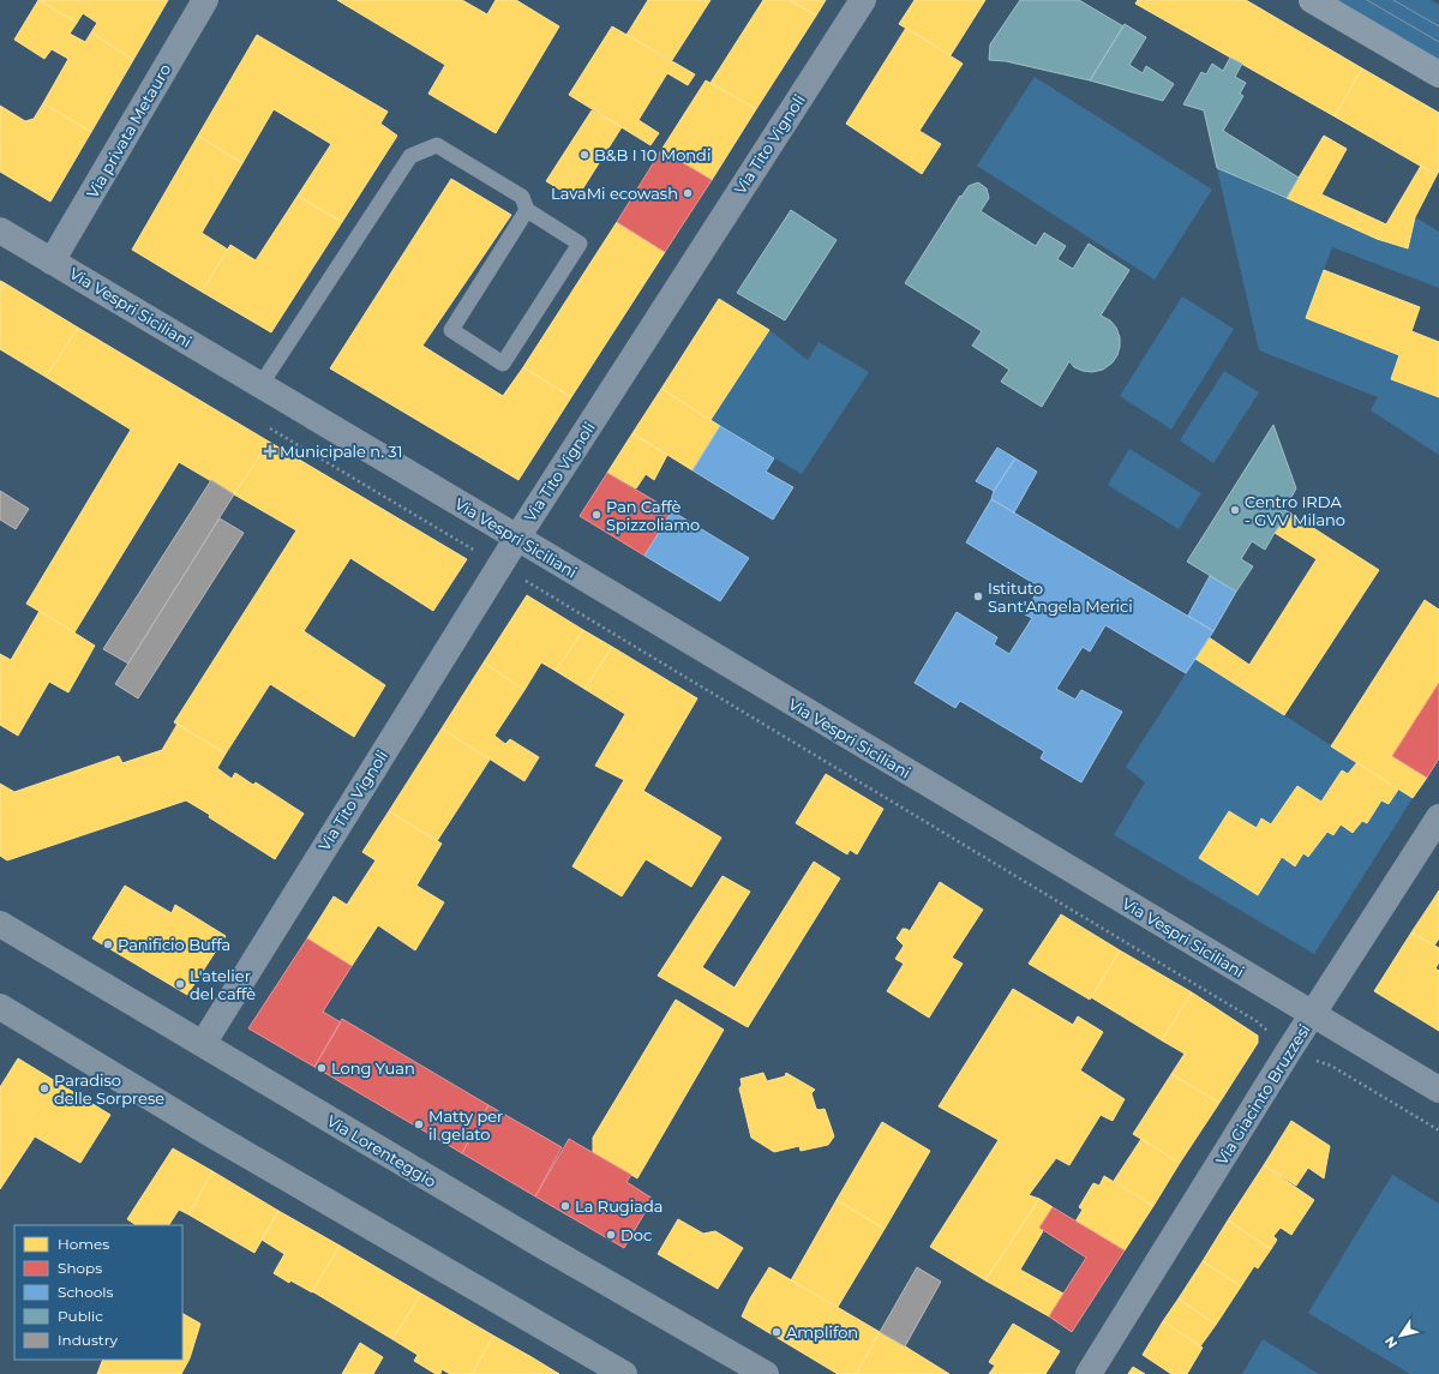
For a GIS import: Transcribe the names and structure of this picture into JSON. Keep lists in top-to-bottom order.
{
  "streets": {
    "main road": ["Via Lorenteggio"],
    "street": [
      "Via privata Metauro",
      "Via Tito Vignoli",
      "Via Vespri Siciliani",
      "Via Giacinto Bruzzesi"
    ]
  },
  "crossings": [
    ["Via privata Metauro", "Via Vespri Siciliani"],
    ["Via Tito Vignoli", "Via Vespri Siciliani"],
    ["Via Tito Vignoli", "Via Lorenteggio"],
    ["Via Vespri Siciliani", "Via Giacinto Bruzzesi"]
  ],
  "places": {
    "other": [
      "B&B I 10 Mondi",
      "LavaMi ecowash",
      "Centro IRDA - GVV Milano",
      "Pan Caffè Spizzoliamo",
      "Istituto Sant'Angela Merici",
      "Panificio Buffa",
      "L'atelier del caffè",
      "Long Yuan",
      "Paradiso delle Sorprese",
      "Matty per il gelato",
      "La Rugiada",
      "Doc",
      "Amplifon"
    ],
    "health": ["Municipale n. 31"]
  },
  "legend": [
    "Homes",
    "Shops",
    "Schools",
    "Public",
    "Industry"
  ],
  "north": "bottom left"
}
